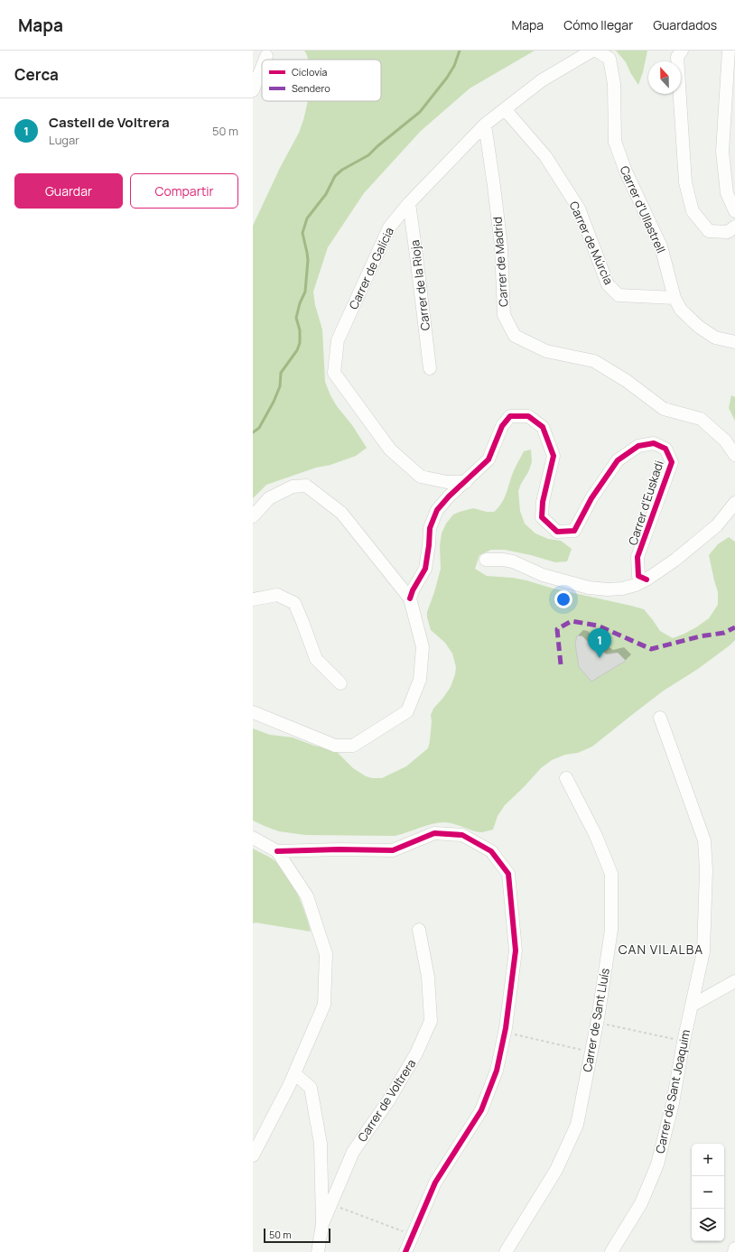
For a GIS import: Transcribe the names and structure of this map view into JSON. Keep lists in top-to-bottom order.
{
  "streets": {
    "street": [
      "Carrer d'Ullastrell",
      "Carrer de Múrcia",
      "Carrer de Madrid",
      "Carrer de Galícia",
      "Carrer de la Rioja",
      "Carrer d'Euskadi",
      "Carrer de Sant Lluís",
      "Carrer de Sant Joaquim",
      "Carrer de Voltrera"
    ]
  },
  "crossings": [
    ["Carrer d'Ullastrell", "Carrer de Múrcia"],
    ["Carrer de Múrcia", "Carrer de Galícia"],
    ["Carrer de Madrid", "Carrer de Galícia"],
    ["Carrer de Galícia", "Carrer de la Rioja"],
    ["Carrer de Galícia", "Carrer d'Euskadi"]
  ],
  "districts": ["CAN VILALBA"],
  "legend": ["Ciclovía", "Sendero"],
  "scale_bar": "50 m",
  "north": "top",
  "page": {
    "header": "Mapa",
    "nav": ["Mapa", "Cómo llegar", "Guardados"],
    "heading": "Cerca",
    "list": [
      {
        "mark": "1",
        "name": "Castell de Voltrera",
        "note": "Lugar",
        "value": "50 m"
      }
    ],
    "buttons": ["Guardar", "Compartir"],
    "pins": "1",
    "map_buttons": ["+", "−"],
    "scale": "50 m"
  }
}
